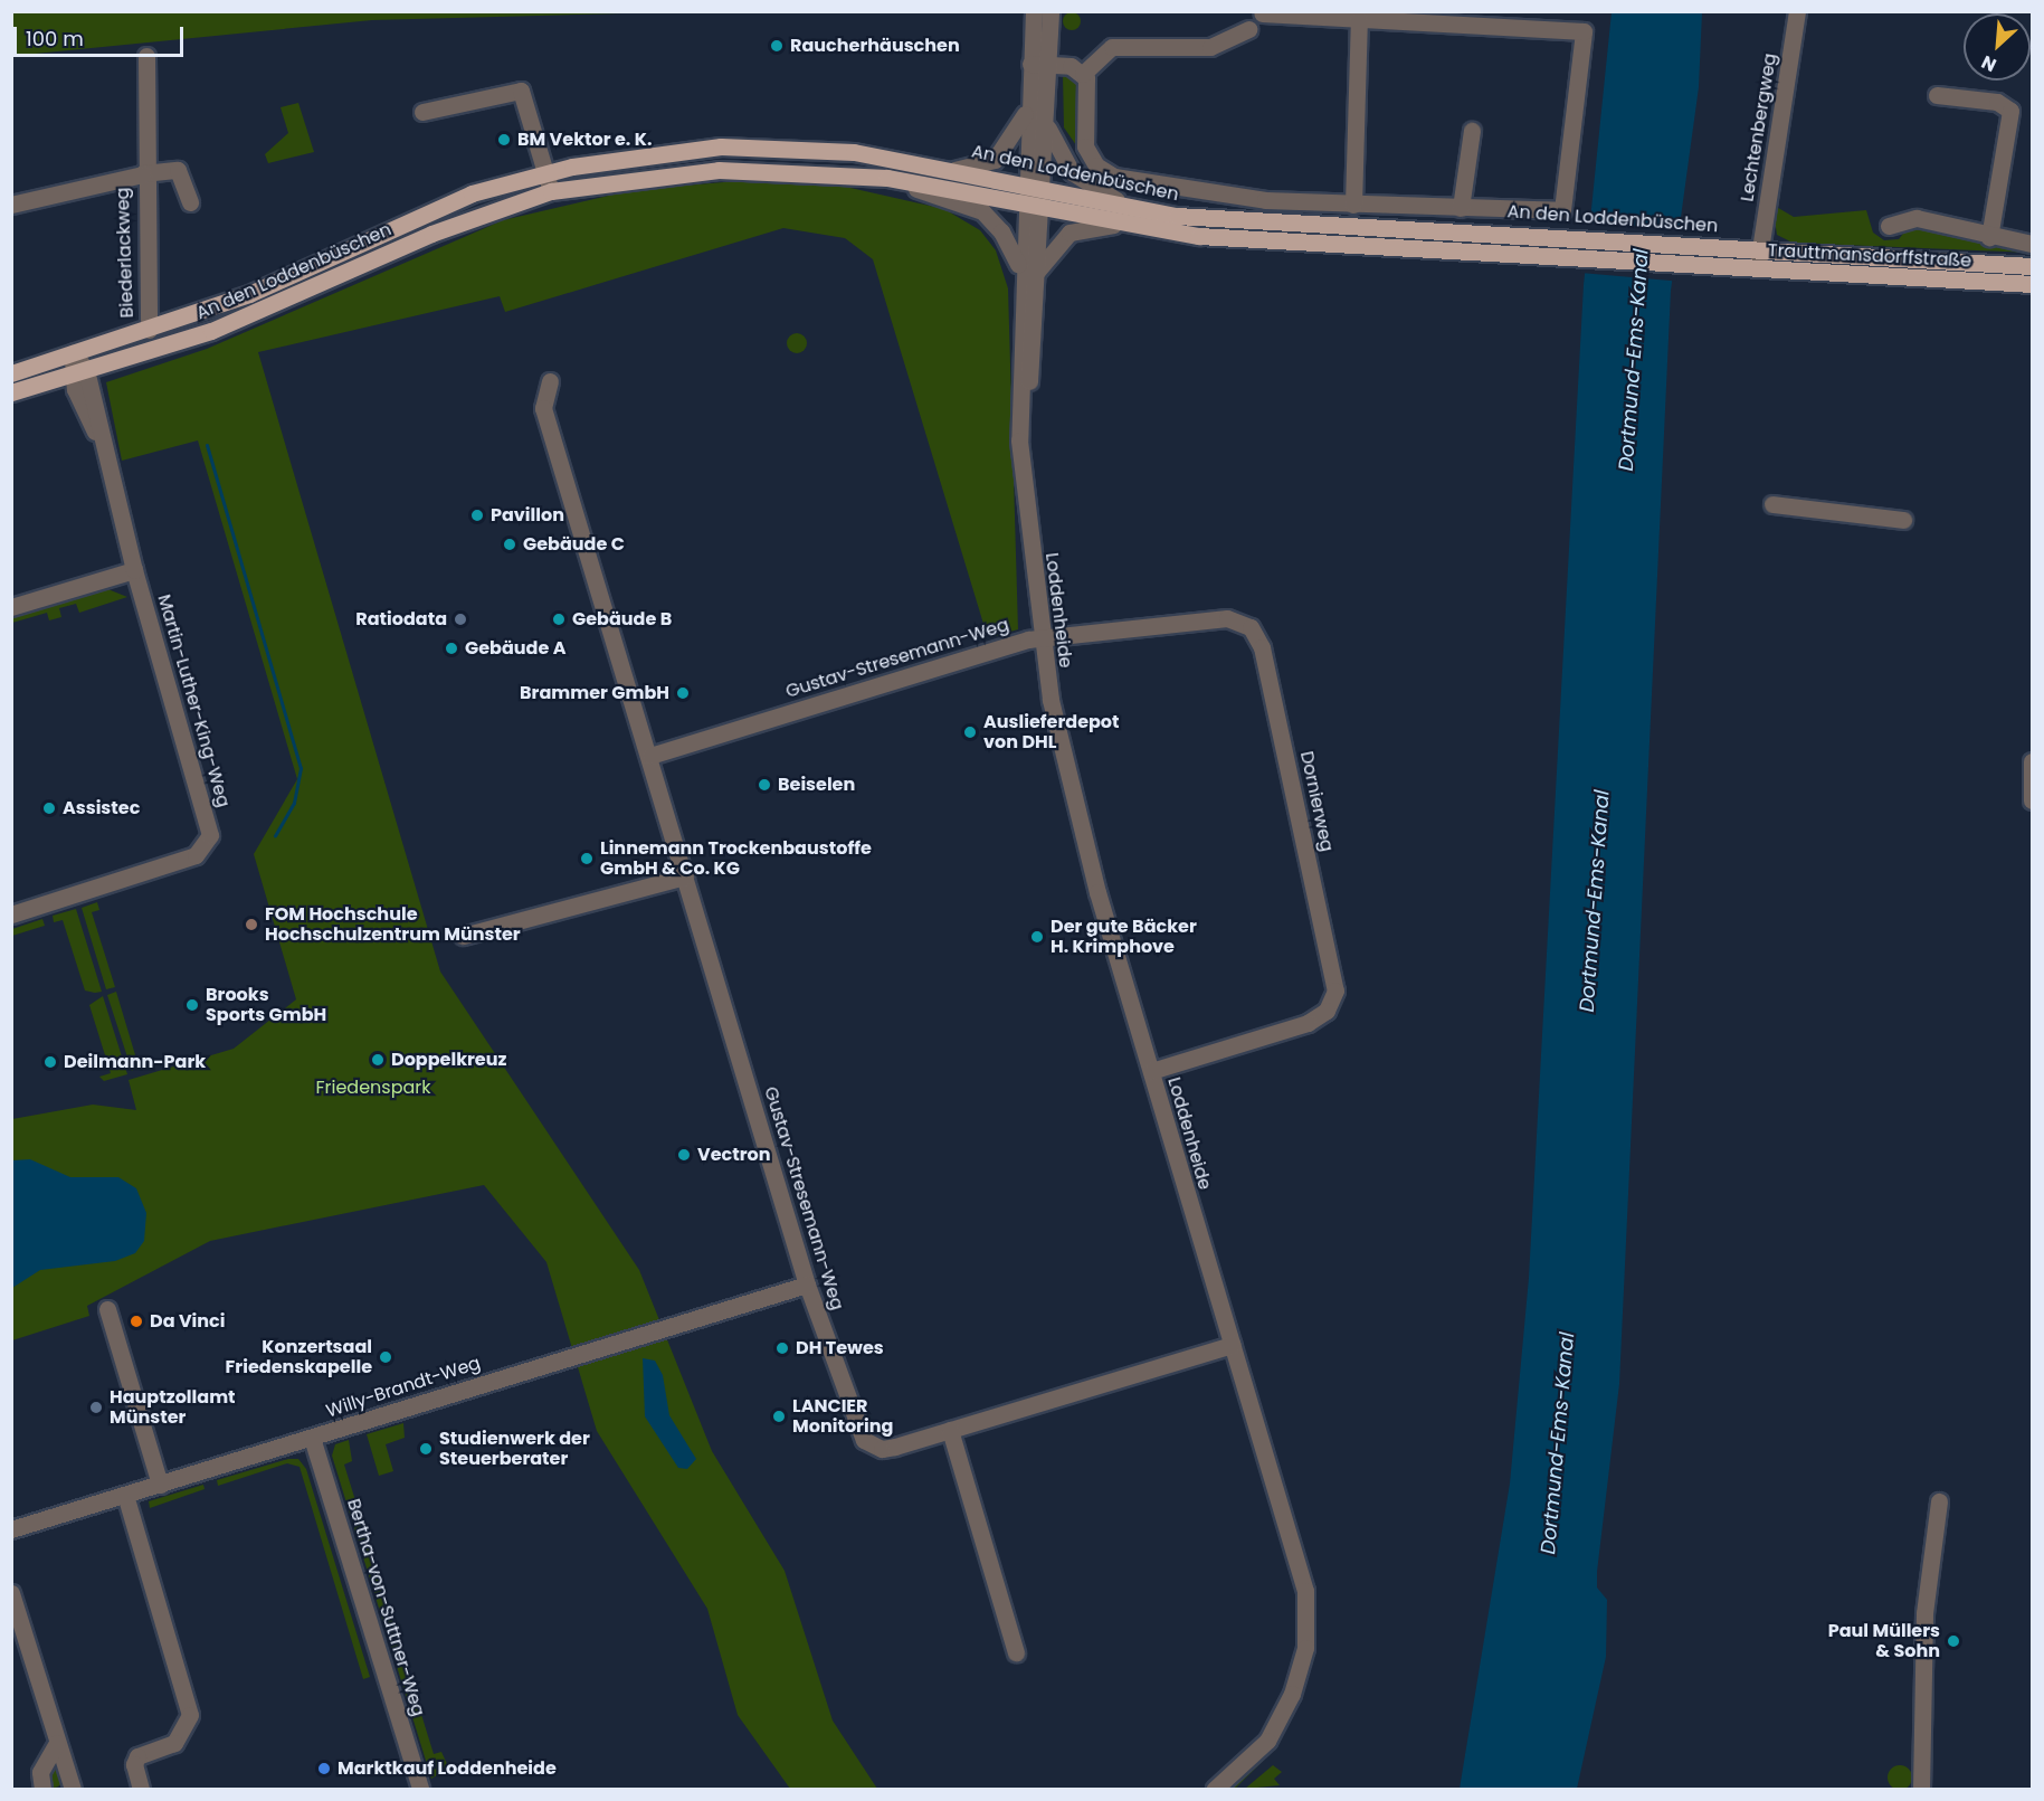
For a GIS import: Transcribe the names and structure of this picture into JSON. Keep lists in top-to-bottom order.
{
  "streets": {
    "main road": ["An den Loddenbüschen", "Trauttmansdorffstraße"],
    "street": [
      "Lechtenbergweg",
      "Biederlackweg",
      "Loddenheide",
      "Gustav-Stresemann-Weg",
      "Martin-Luther-King-Weg",
      "Dornierweg",
      "Willy-Brandt-Weg",
      "Bertha-von-Suttner-Weg"
    ]
  },
  "crossings": [
    ["Lechtenbergweg", "An den Loddenbüschen"],
    ["Lechtenbergweg", "Trauttmansdorffstraße"],
    ["An den Loddenbüschen", "Biederlackweg"],
    ["An den Loddenbüschen", "Trauttmansdorffstraße"],
    ["An den Loddenbüschen", "Loddenheide"],
    ["An den Loddenbüschen", "Martin-Luther-King-Weg"],
    ["Loddenheide", "Gustav-Stresemann-Weg"],
    ["Loddenheide", "Dornierweg"],
    ["Gustav-Stresemann-Weg", "Dornierweg"],
    ["Gustav-Stresemann-Weg", "Willy-Brandt-Weg"],
    ["Willy-Brandt-Weg", "Bertha-von-Suttner-Weg"]
  ],
  "water": ["Dortmund-Ems-Kanal"],
  "parks": ["Friedenspark"],
  "places": [
    "Raucherhäuschen",
    "BM Vektor e. K.",
    "Pavillon",
    "Gebäude C",
    "Ratiodata",
    "Gebäude B",
    "Gebäude A",
    "Brammer GmbH",
    "Auslieferdepot von DHL",
    "Beiselen",
    "Assistec",
    "Linnemann Trockenbaustoffe GmbH & Co. KG",
    "FOM Hochschule Hochschulzentrum Münster",
    "Der gute Bäcker H. Krimphove",
    "Brooks Sports GmbH",
    "Doppelkreuz",
    "Deilmann-Park",
    "Vectron",
    "Da Vinci",
    "DH Tewes",
    "Konzertsaal Friedenskapelle",
    "Hauptzollamt Münster",
    "LANCIER Monitoring",
    "Studienwerk der Steuerberater",
    "Paul Müllers & Sohn",
    "Marktkauf Loddenheide"
  ],
  "scale_bar": "100 m",
  "north": "bottom left"
}
